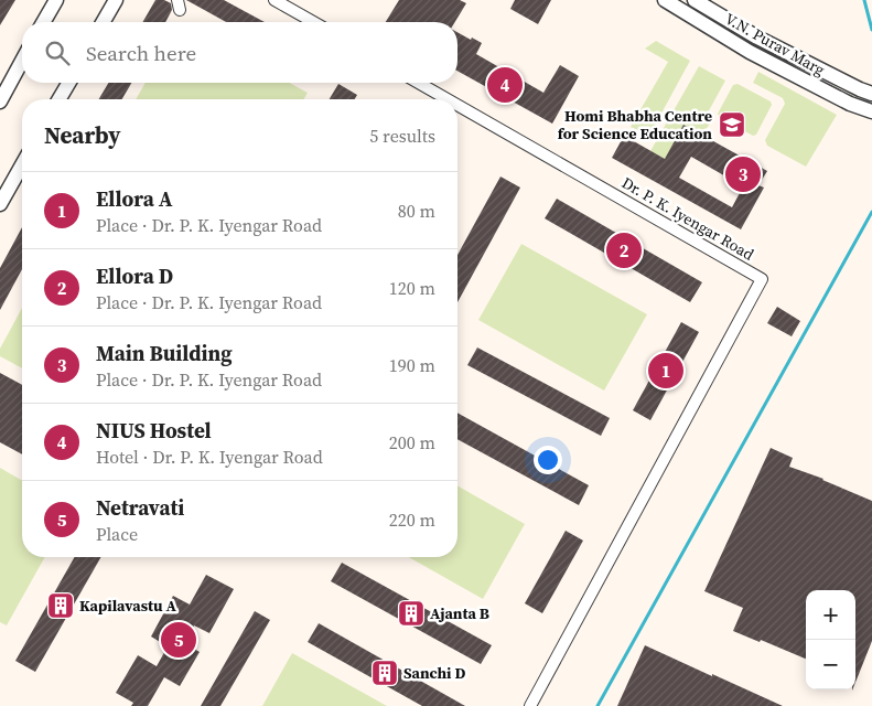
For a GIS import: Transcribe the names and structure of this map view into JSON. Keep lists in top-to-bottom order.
{
  "streets": {
    "street": ["V.N. Purav Marg", "Dr. P. K. Iyengar Road"]
  },
  "places": {
    "school or university": ["Homi Bhabha Centre for Science Education"],
    "building": ["Kapilavastu A", "Ajanta B", "Sanchi D"]
  },
  "page": {
    "search": "Search here",
    "pins": [
      "4",
      "3",
      "2",
      "1",
      "5"
    ],
    "heading": ["Nearby", "5 results"],
    "list": [
      {
        "mark": "1",
        "name": "Ellora A",
        "note": "Place · Dr. P. K. Iyengar Road",
        "value": "80 m"
      },
      {
        "mark": "2",
        "name": "Ellora D",
        "note": "Place · Dr. P. K. Iyengar Road",
        "value": "120 m"
      },
      {
        "mark": "3",
        "name": "Main Building",
        "note": "Place · Dr. P. K. Iyengar Road",
        "value": "190 m"
      },
      {
        "mark": "4",
        "name": "NIUS Hostel",
        "note": "Hotel · Dr. P. K. Iyengar Road",
        "value": "200 m"
      },
      {
        "mark": "5",
        "name": "Netravati",
        "note": "Place",
        "value": "220 m"
      }
    ],
    "map_buttons": ["+", "−"]
  }
}
